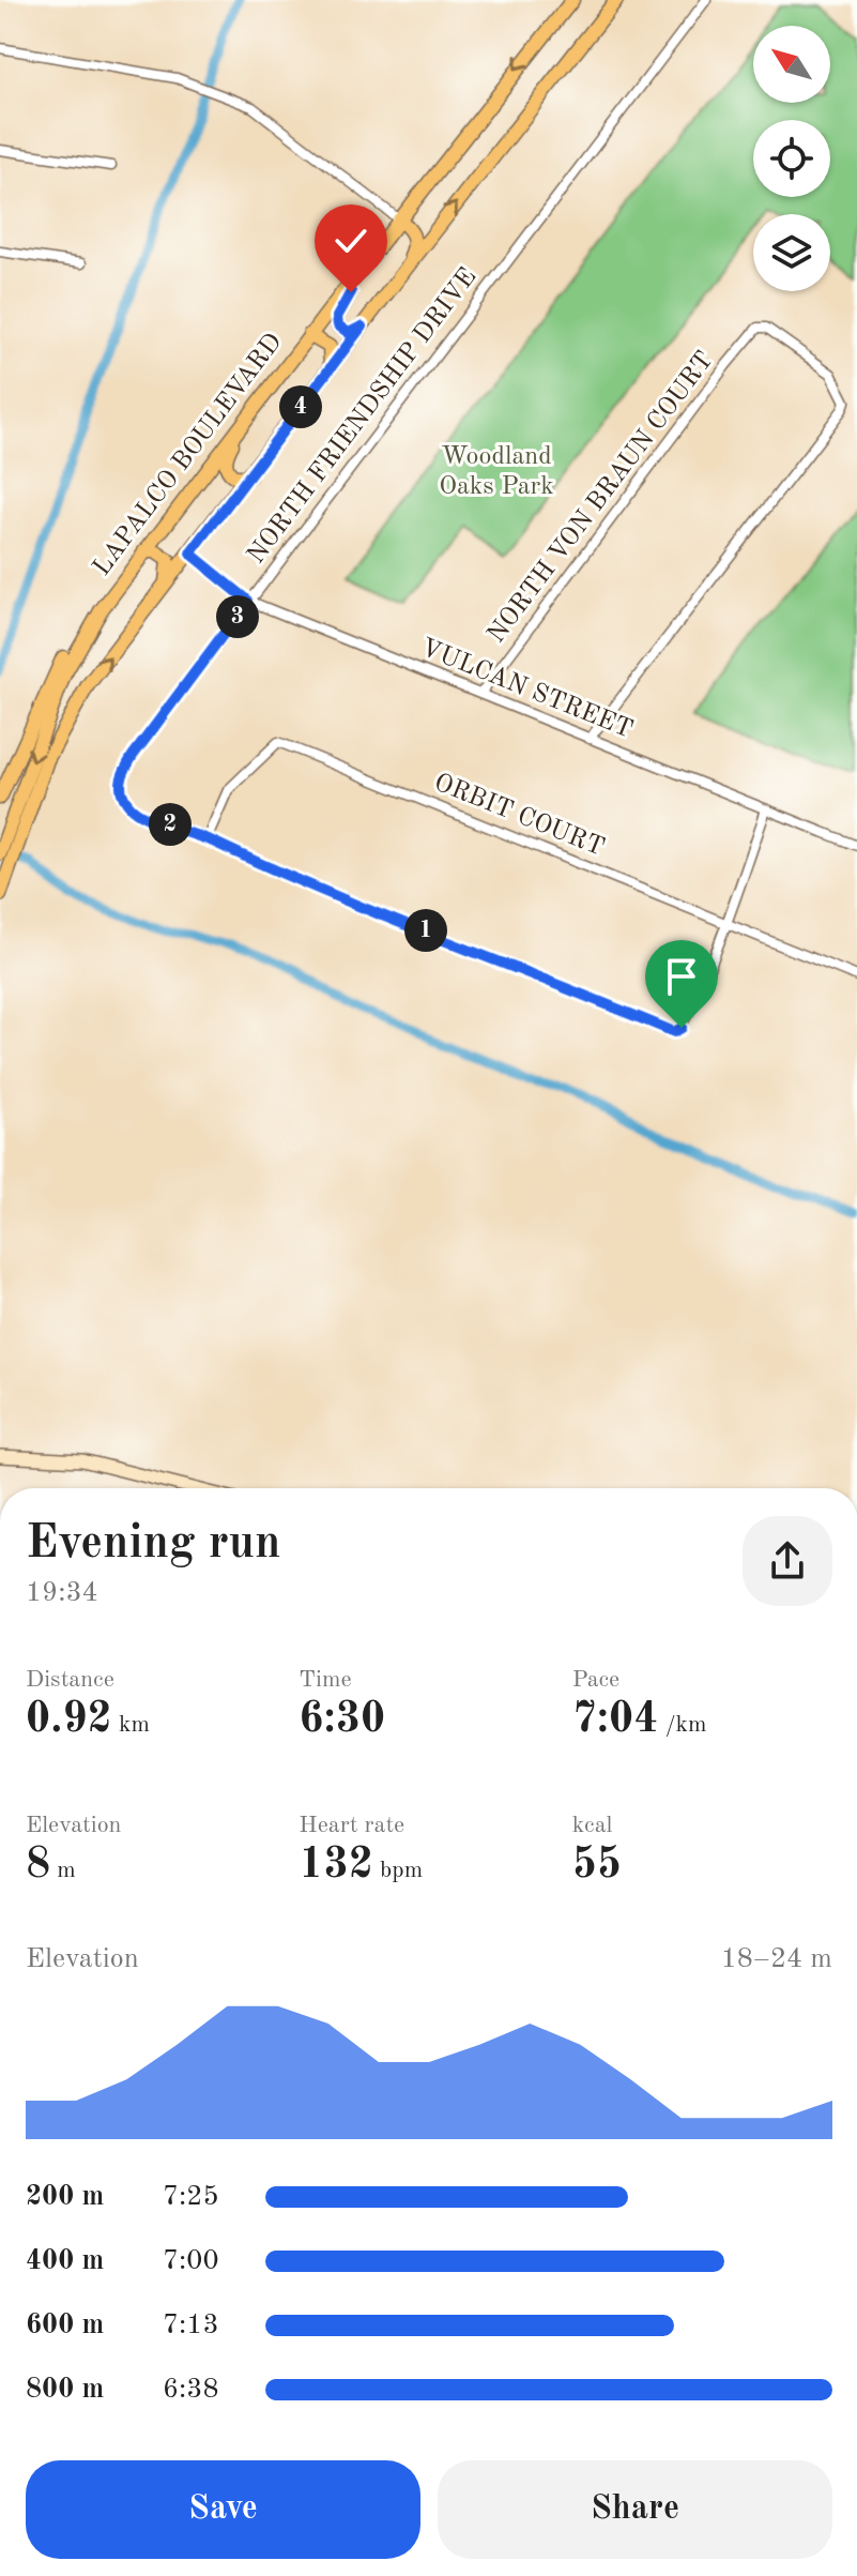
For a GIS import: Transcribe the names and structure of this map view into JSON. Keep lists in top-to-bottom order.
{
  "streets": {
    "main road": ["LAPALCO BOULEVARD"],
    "street": [
      "NORTH FRIENDSHIP DRIVE",
      "NORTH VON BRAUN COURT",
      "VULCAN STREET",
      "ORBIT COURT"
    ]
  },
  "crossings": [
    ["NORTH FRIENDSHIP DRIVE", "VULCAN STREET"],
    ["NORTH FRIENDSHIP DRIVE", "ORBIT COURT"],
    ["LAPALCO BOULEVARD", "VULCAN STREET"],
    ["NORTH VON BRAUN COURT", "VULCAN STREET"]
  ],
  "parks": ["Woodland Oaks Park"],
  "north": "top left",
  "page": {
    "pins": [
      "4",
      "3",
      "2",
      "1"
    ],
    "heading": ["Evening run", "19:34"],
    "stats": [
      ["Distance", "0.92 km"],
      ["Time", "6:30"],
      ["Pace", "7:04 /km"],
      ["Elevation", "8 m"],
      ["Heart rate", "132 bpm"],
      ["kcal", "55"]
    ],
    "chart": ["Elevation", "18–24 m"],
    "list": [
      {
        "name": "200 m",
        "note": "7:25"
      },
      {
        "name": "400 m",
        "note": "7:00"
      },
      {
        "name": "600 m",
        "note": "7:13"
      },
      {
        "name": "800 m",
        "note": "6:38"
      }
    ],
    "buttons": ["Save", "Share"]
  }
}
